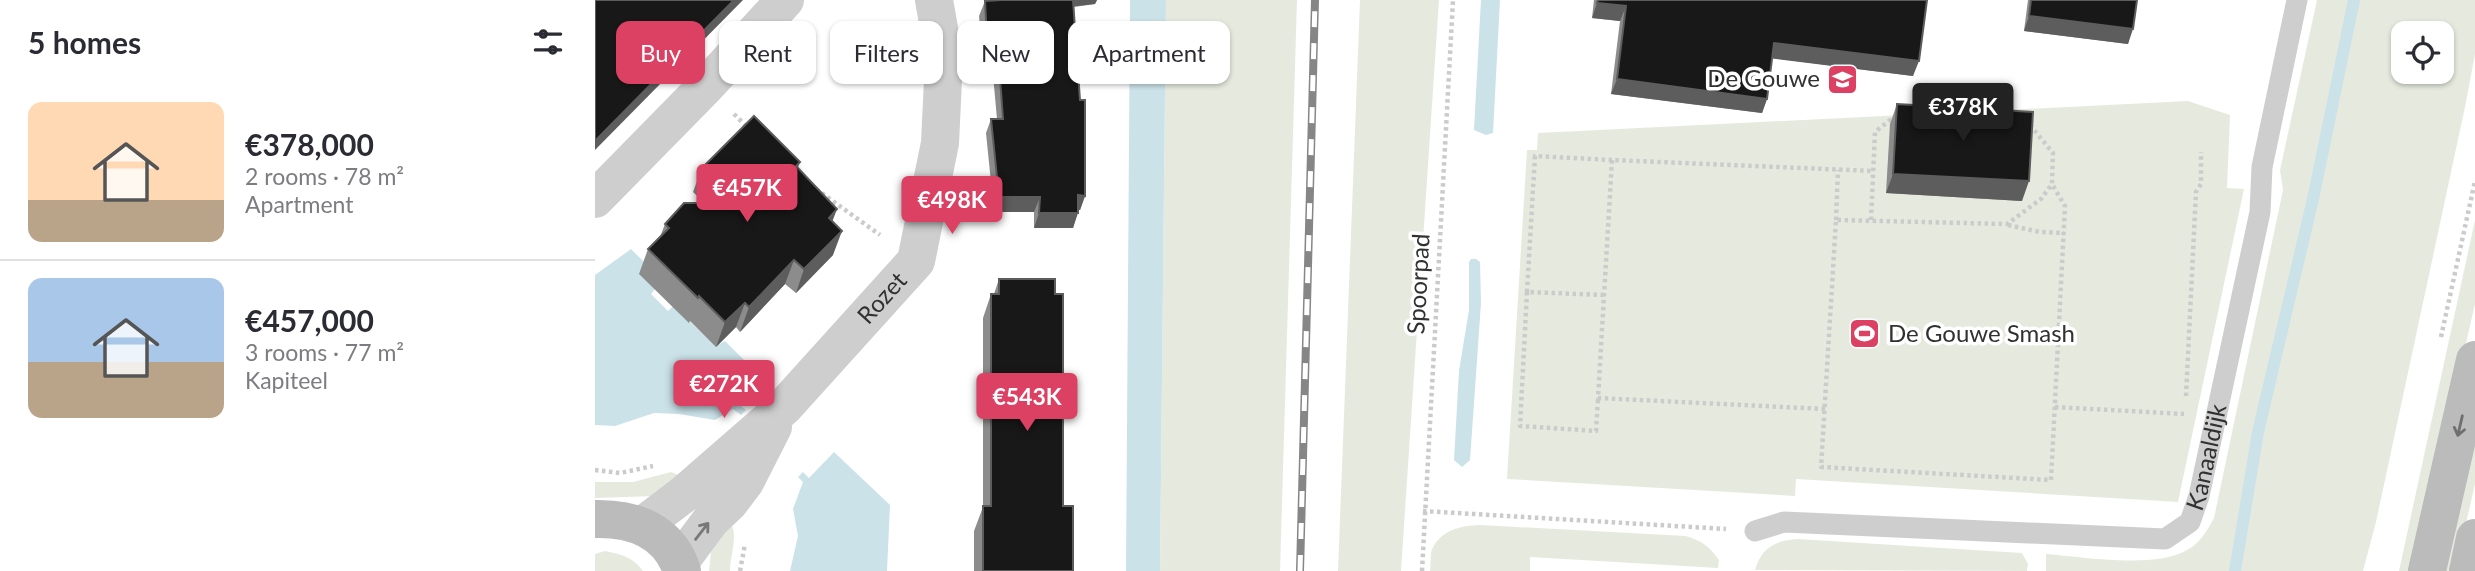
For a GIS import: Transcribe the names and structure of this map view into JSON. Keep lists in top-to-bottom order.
{
  "streets": {
    "street": ["Rozet"],
    "lane": ["Kanaaldijk"],
    "path": ["Spoorpad"]
  },
  "places": {
    "school or university": ["De Gouwe"],
    "sports": ["De Gouwe Smash"]
  },
  "page": {
    "heading": "5 homes",
    "chip": [
      "Buy",
      "Rent",
      "Filters",
      "New",
      "Apartment"
    ],
    "price": [
      "€378K",
      "€457K",
      "€498K",
      "€272K",
      "€543K"
    ],
    "list": [
      {
        "name": "€378,000",
        "note": "2 rooms · 78 m² · Apartment"
      },
      {
        "name": "€457,000",
        "note": "3 rooms · 77 m² · Kapiteel"
      }
    ]
  }
}
